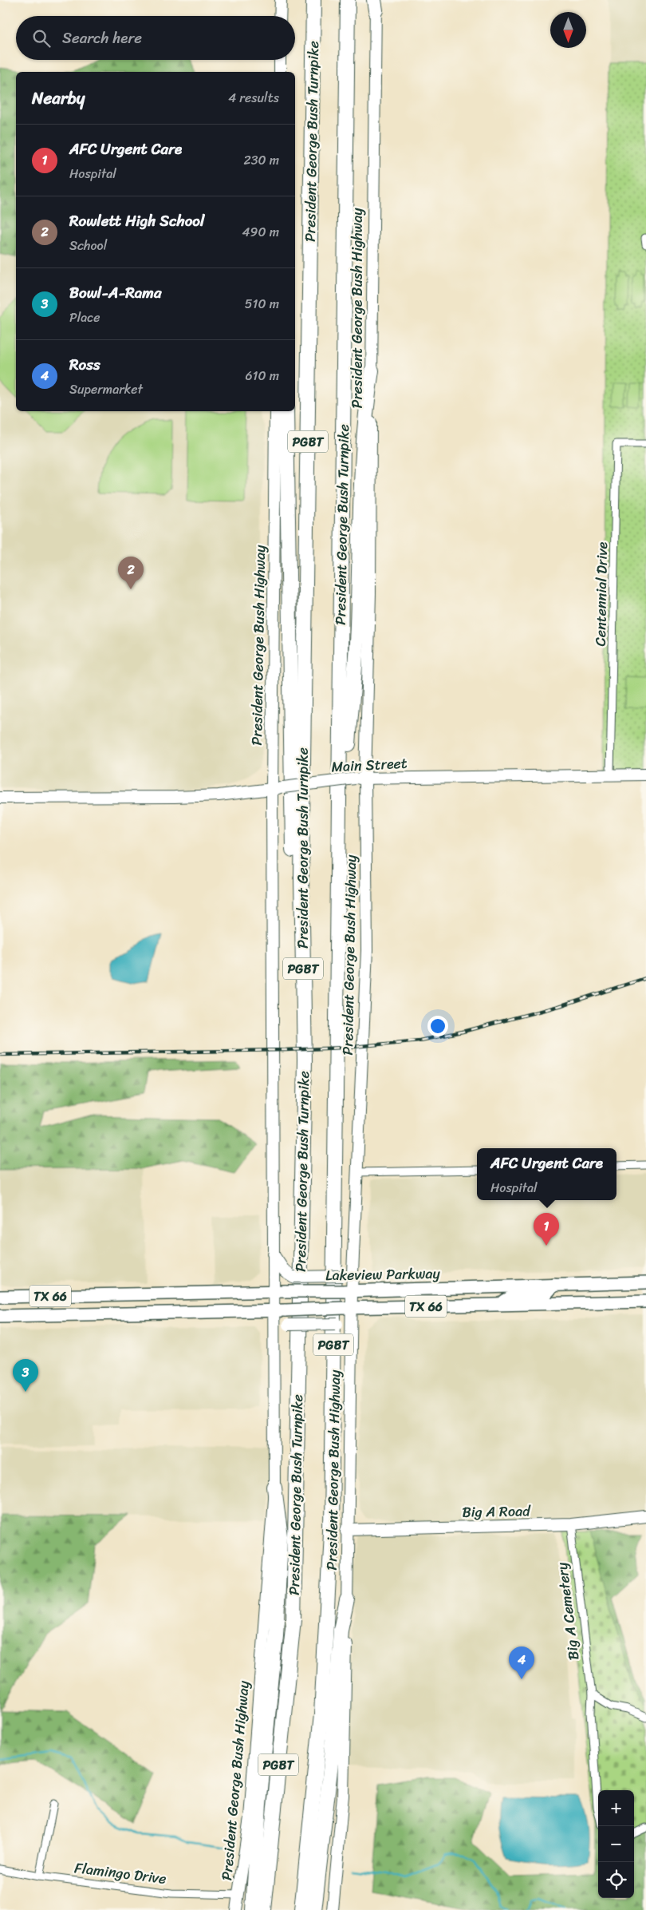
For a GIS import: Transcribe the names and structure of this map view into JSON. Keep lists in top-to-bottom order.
{
  "streets": {
    "highway": ["President George Bush Turnpike", "PGBT"],
    "main road": [
      "President George Bush Highway",
      "Main Street",
      "Lakeview Parkway",
      "TX 66",
      "Big A Road"
    ],
    "street": ["Centennial Drive", "Big A Cemetery", "Flamingo Drive"]
  },
  "crossings": [
    ["President George Bush Highway", "Main Street"],
    ["President George Bush Highway", "Lakeview Parkway"],
    ["President George Bush Highway", "TX 66"],
    ["President George Bush Highway", "Big A Road"],
    ["President George Bush Highway", "Flamingo Drive"],
    ["Centennial Drive", "Main Street"],
    ["Big A Road", "Big A Cemetery"]
  ],
  "north": "bottom",
  "page": {
    "search": "Search here",
    "heading": ["Nearby", "4 results"],
    "list": [
      {
        "mark": "1",
        "name": "AFC Urgent Care",
        "note": "Hospital",
        "value": "230 m"
      },
      {
        "mark": "2",
        "name": "Rowlett High School",
        "note": "School",
        "value": "490 m"
      },
      {
        "mark": "3",
        "name": "Bowl-A-Rama",
        "note": "Place",
        "value": "510 m"
      },
      {
        "mark": "4",
        "name": "Ross",
        "note": "Supermarket",
        "value": "610 m"
      }
    ],
    "pins": [
      "2",
      "1",
      "3",
      "4"
    ],
    "popup": ["AFC Urgent Care", "Hospital"],
    "map_buttons": ["+", "−"]
  }
}
